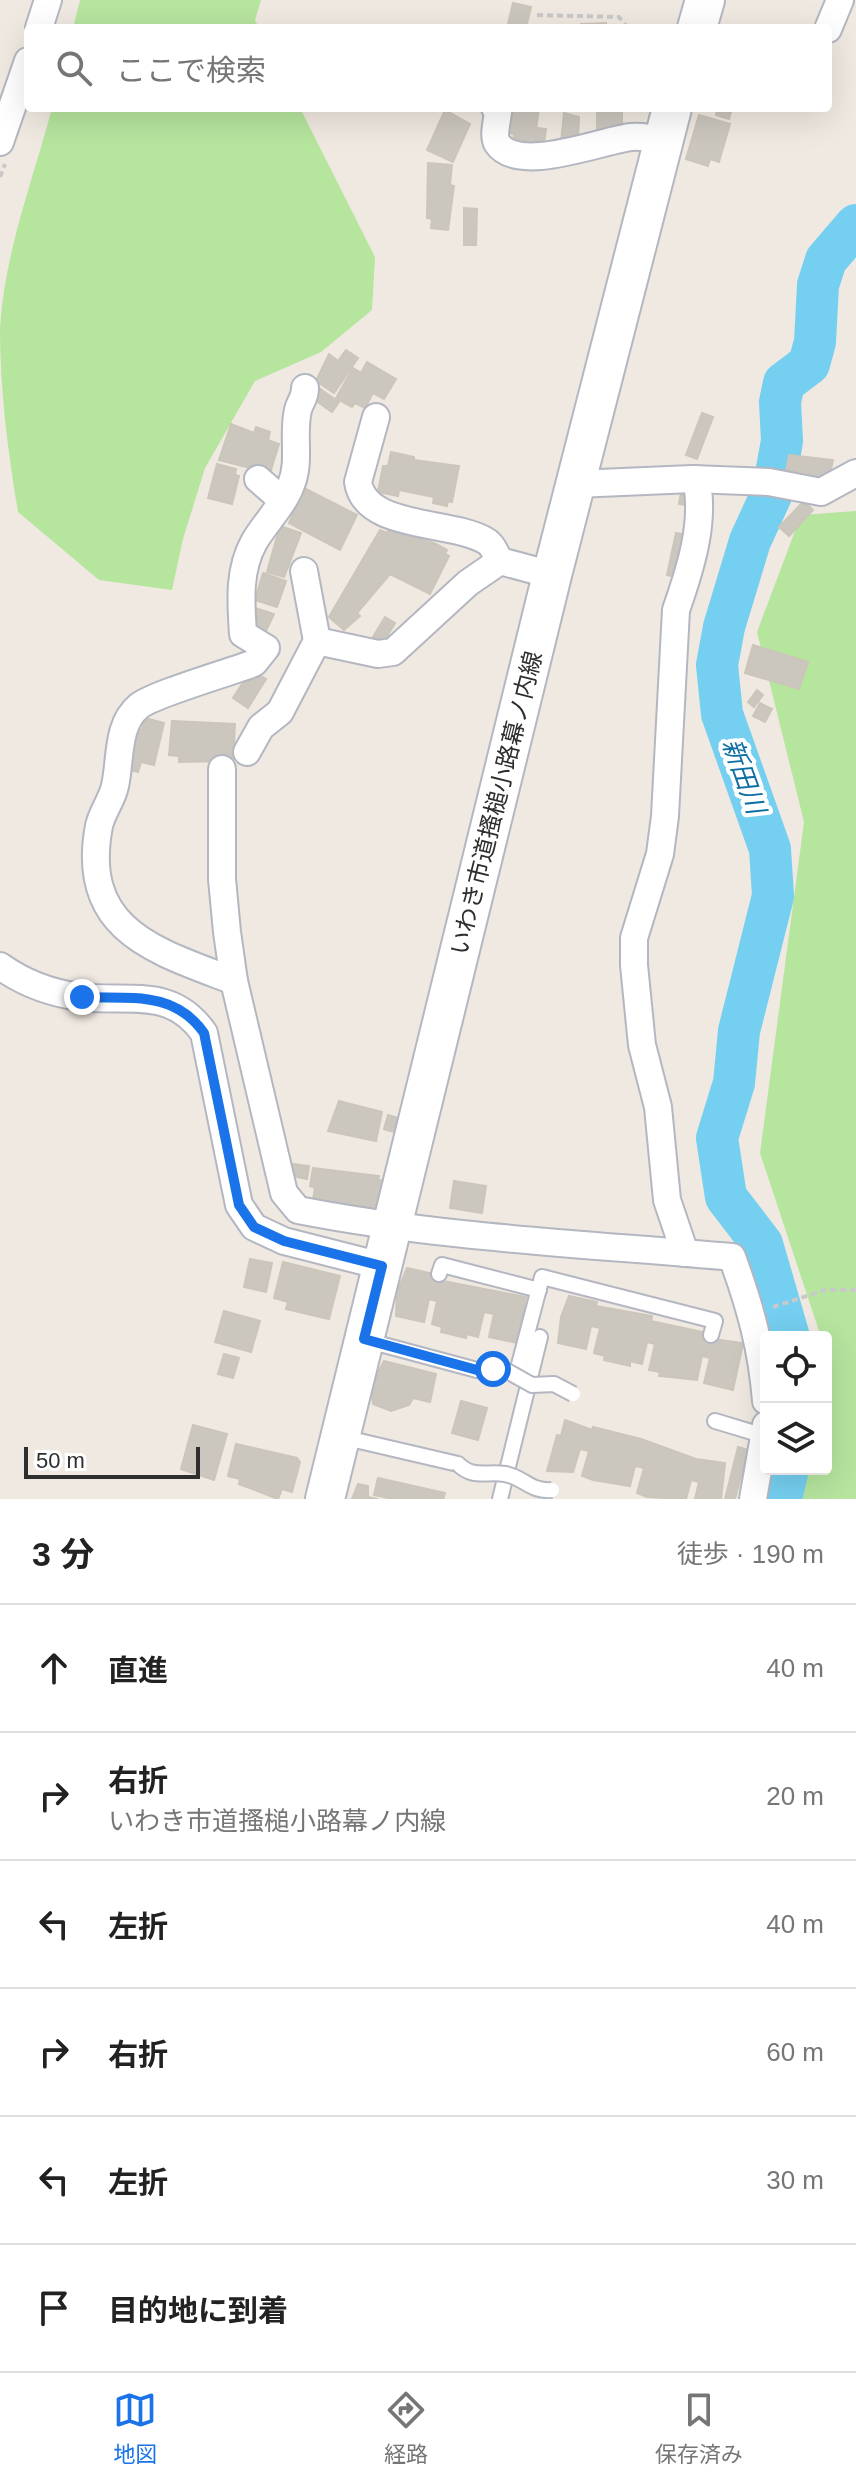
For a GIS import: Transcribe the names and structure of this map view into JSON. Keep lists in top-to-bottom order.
{
  "streets": {
    "street": ["いわき市道搔槌小路幕ノ内線"]
  },
  "water": ["新田川"],
  "scale_bar": "50 m",
  "page": {
    "search": "ここで検索",
    "scale": "50 m",
    "heading": ["3 分", "徒歩 · 190 m"],
    "list": [
      ["直進", "40 m"],
      ["右折", "いわき市道搔槌小路幕ノ内線", "20 m"],
      ["左折", "40 m"],
      ["右折", "60 m"],
      ["左折", "30 m"],
      "目的地に到着"
    ],
    "nav": ["地図", "経路", "保存済み"]
  }
}
